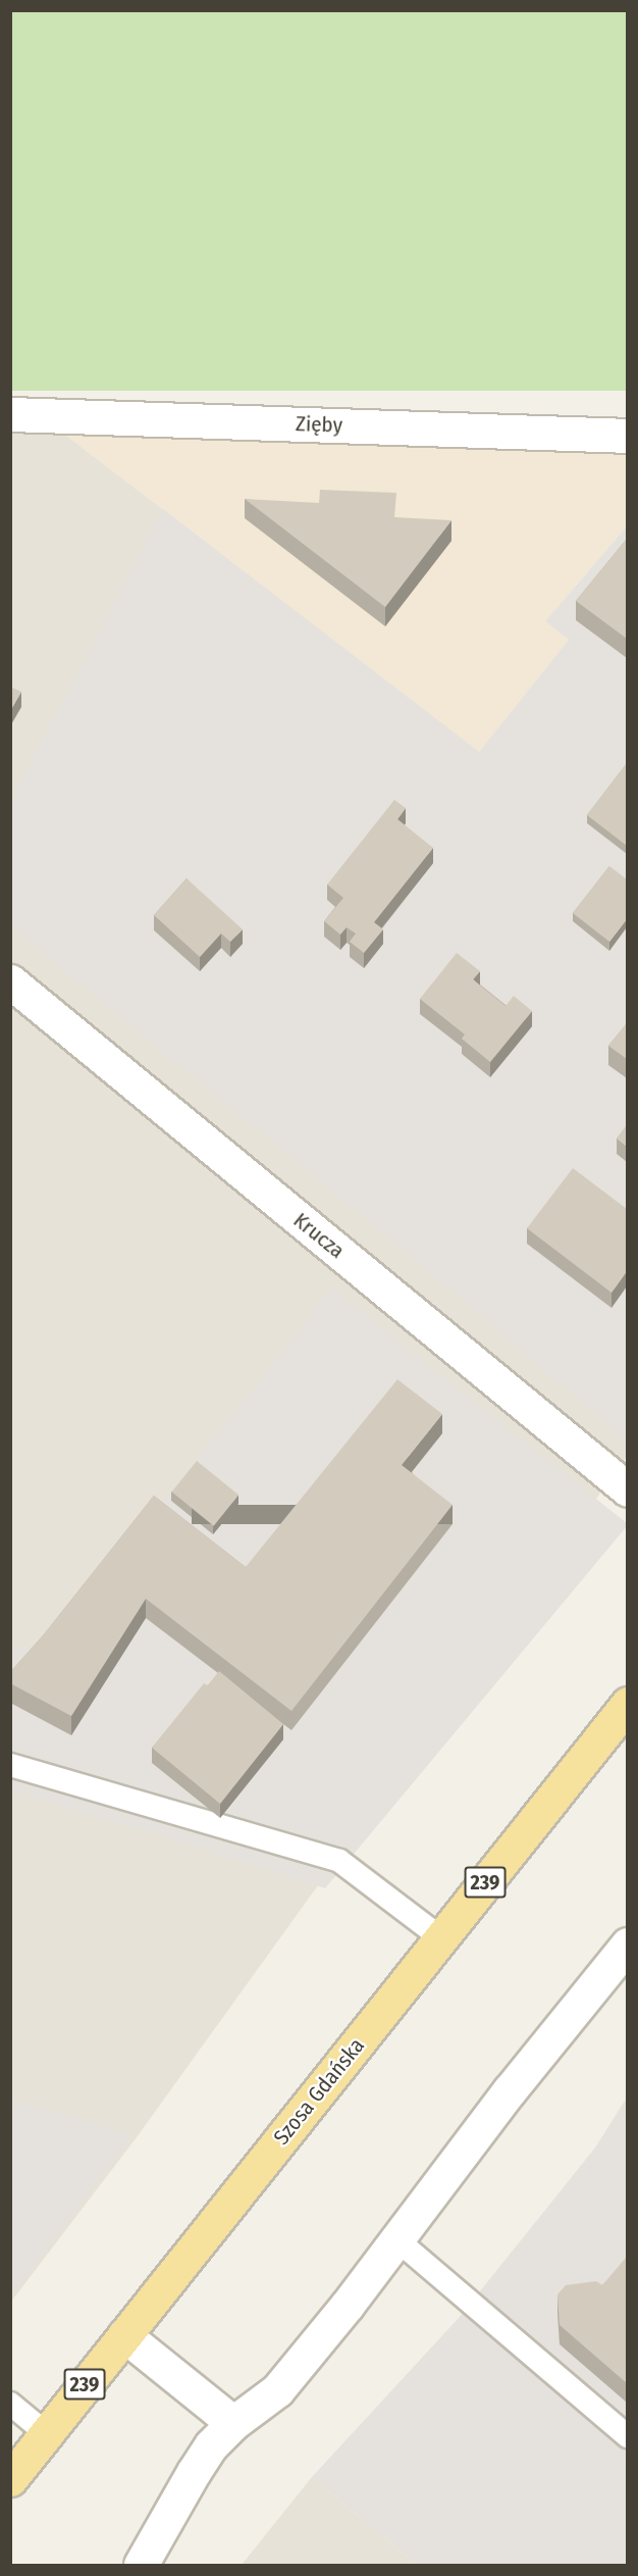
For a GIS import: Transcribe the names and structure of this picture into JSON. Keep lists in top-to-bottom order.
{
  "streets": {
    "main road": ["239", "Szosa Gdańska"],
    "street": ["Zięby", "Krucza"]
  }
}
